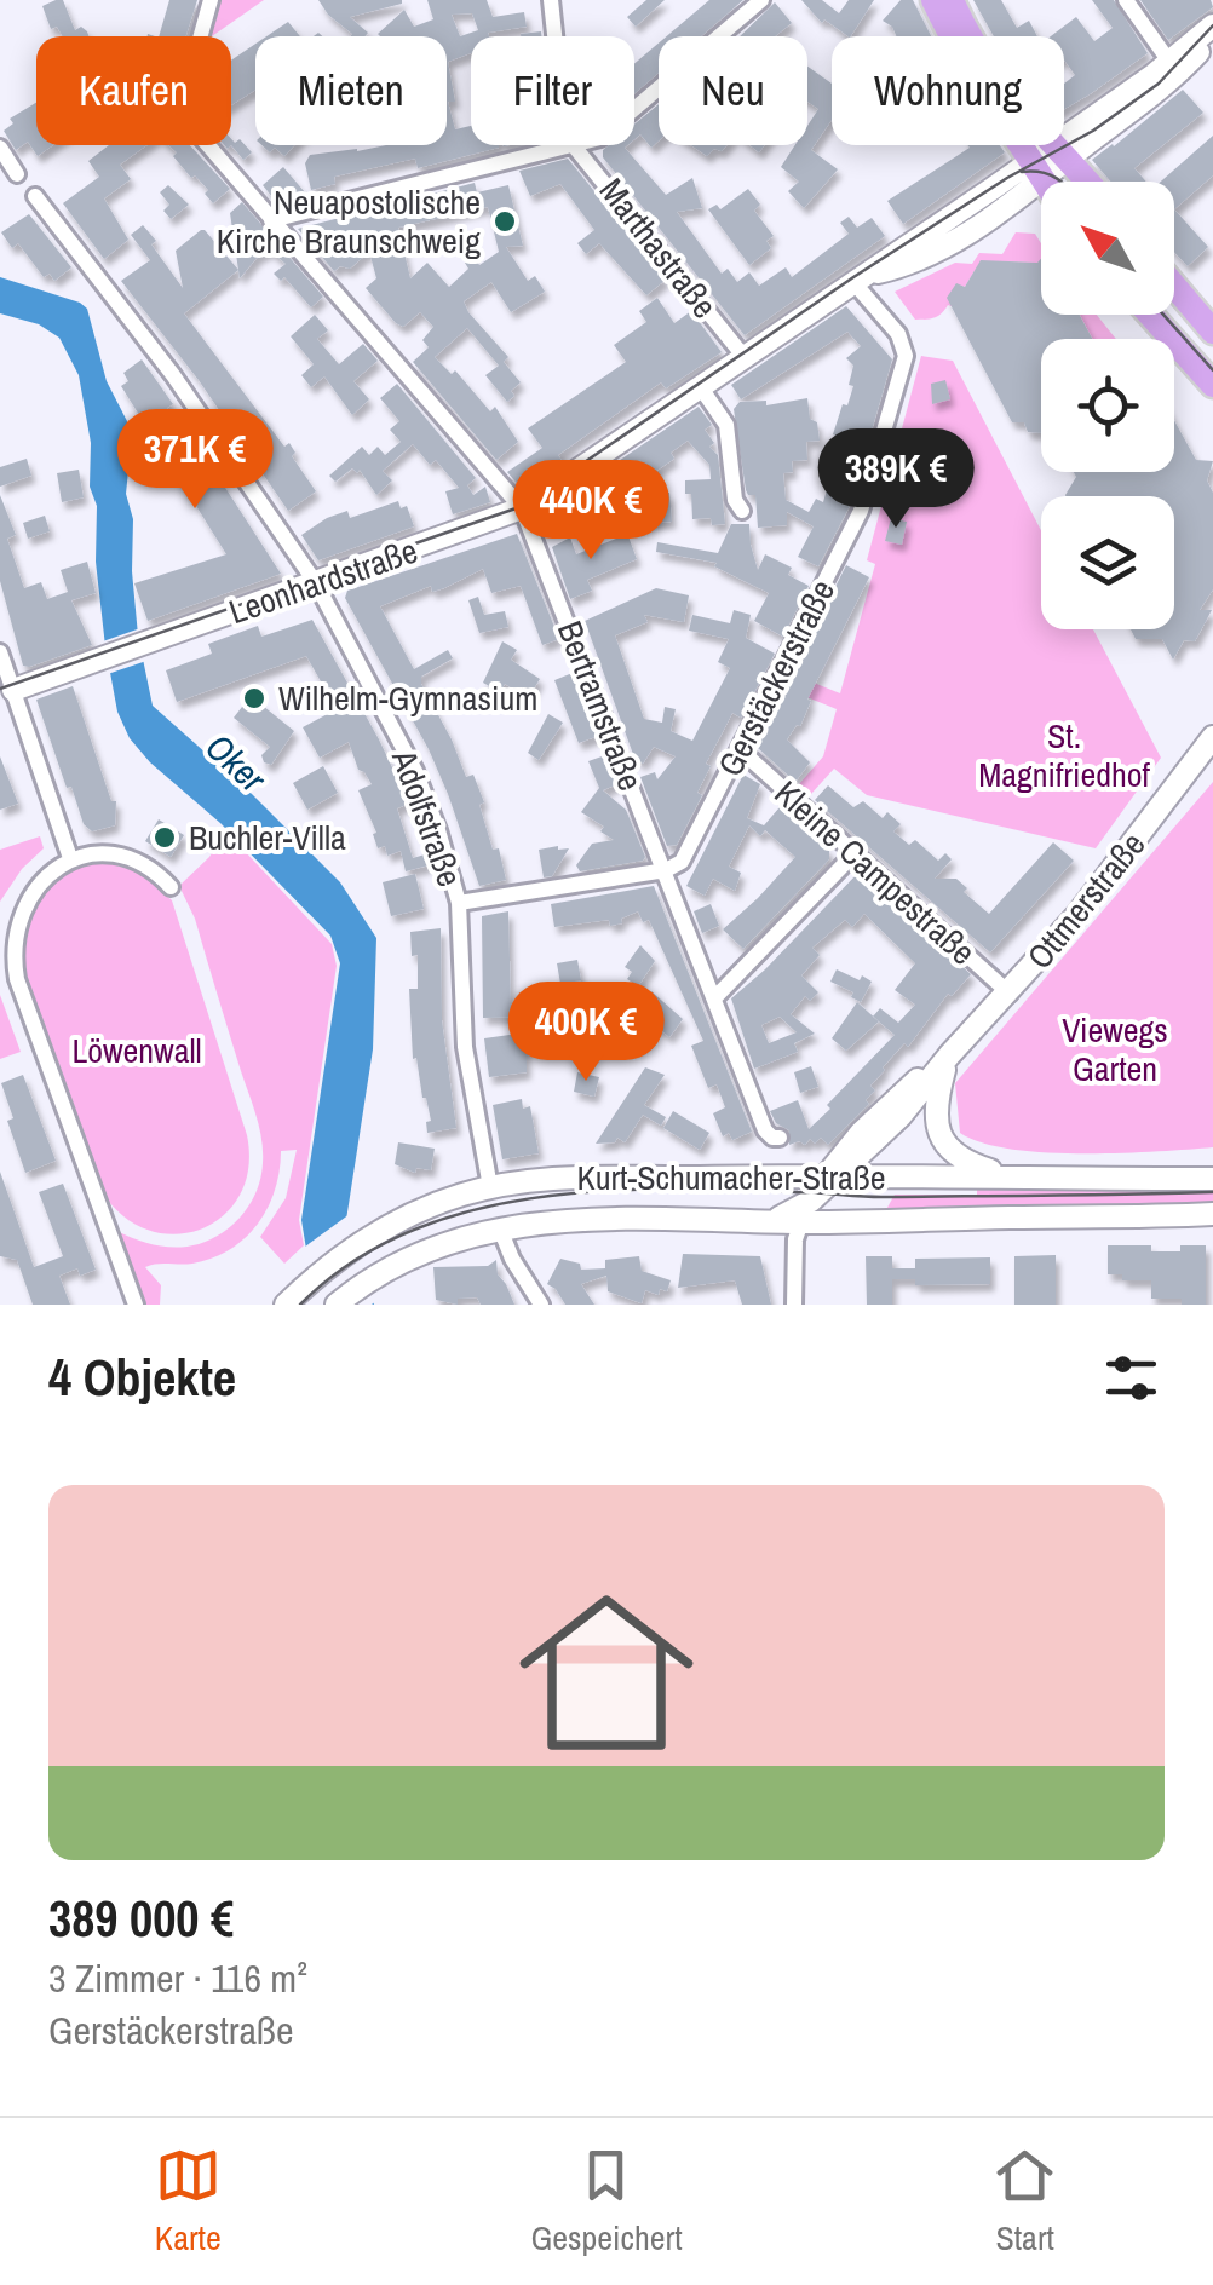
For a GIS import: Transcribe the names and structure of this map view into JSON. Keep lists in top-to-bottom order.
{
  "streets": {
    "street": [
      "Marthastraße",
      "Leonhardstraße",
      "Gerstäckerstraße",
      "Bertramstraße",
      "Adolfstraße",
      "Kleine Campestraße",
      "Ottmerstraße",
      "Kurt-Schumacher-Straße"
    ]
  },
  "crossings": [
    ["Marthastraße", "Leonhardstraße"],
    ["Leonhardstraße", "Gerstäckerstraße"],
    ["Leonhardstraße", "Bertramstraße"],
    ["Leonhardstraße", "Adolfstraße"],
    ["Gerstäckerstraße", "Bertramstraße"],
    ["Gerstäckerstraße", "Kleine Campestraße"],
    ["Adolfstraße", "Kurt-Schumacher-Straße"],
    ["Kleine Campestraße", "Ottmerstraße"],
    ["Ottmerstraße", "Kurt-Schumacher-Straße"]
  ],
  "water": ["Oker"],
  "parks": ["St. Magnifriedhof", "Viewegs Garten", "Löwenwall"],
  "places": ["Neuapostolische Kirche Braunschweig", "Wilhelm-Gymnasium", "Buchler-Villa"],
  "north": "top left",
  "page": {
    "chip": [
      "Kaufen",
      "Mieten",
      "Filter",
      "Neu",
      "Wohnung"
    ],
    "price": [
      "371K €",
      "389K €",
      "440K €",
      "400K €"
    ],
    "heading": "4 Objekte",
    "list": [
      {
        "name": "389 000 €",
        "note": "3 Zimmer · 116 m² · Gerstäckerstraße"
      }
    ],
    "tabs": ["Karte", "Gespeichert", "Start"]
  }
}
